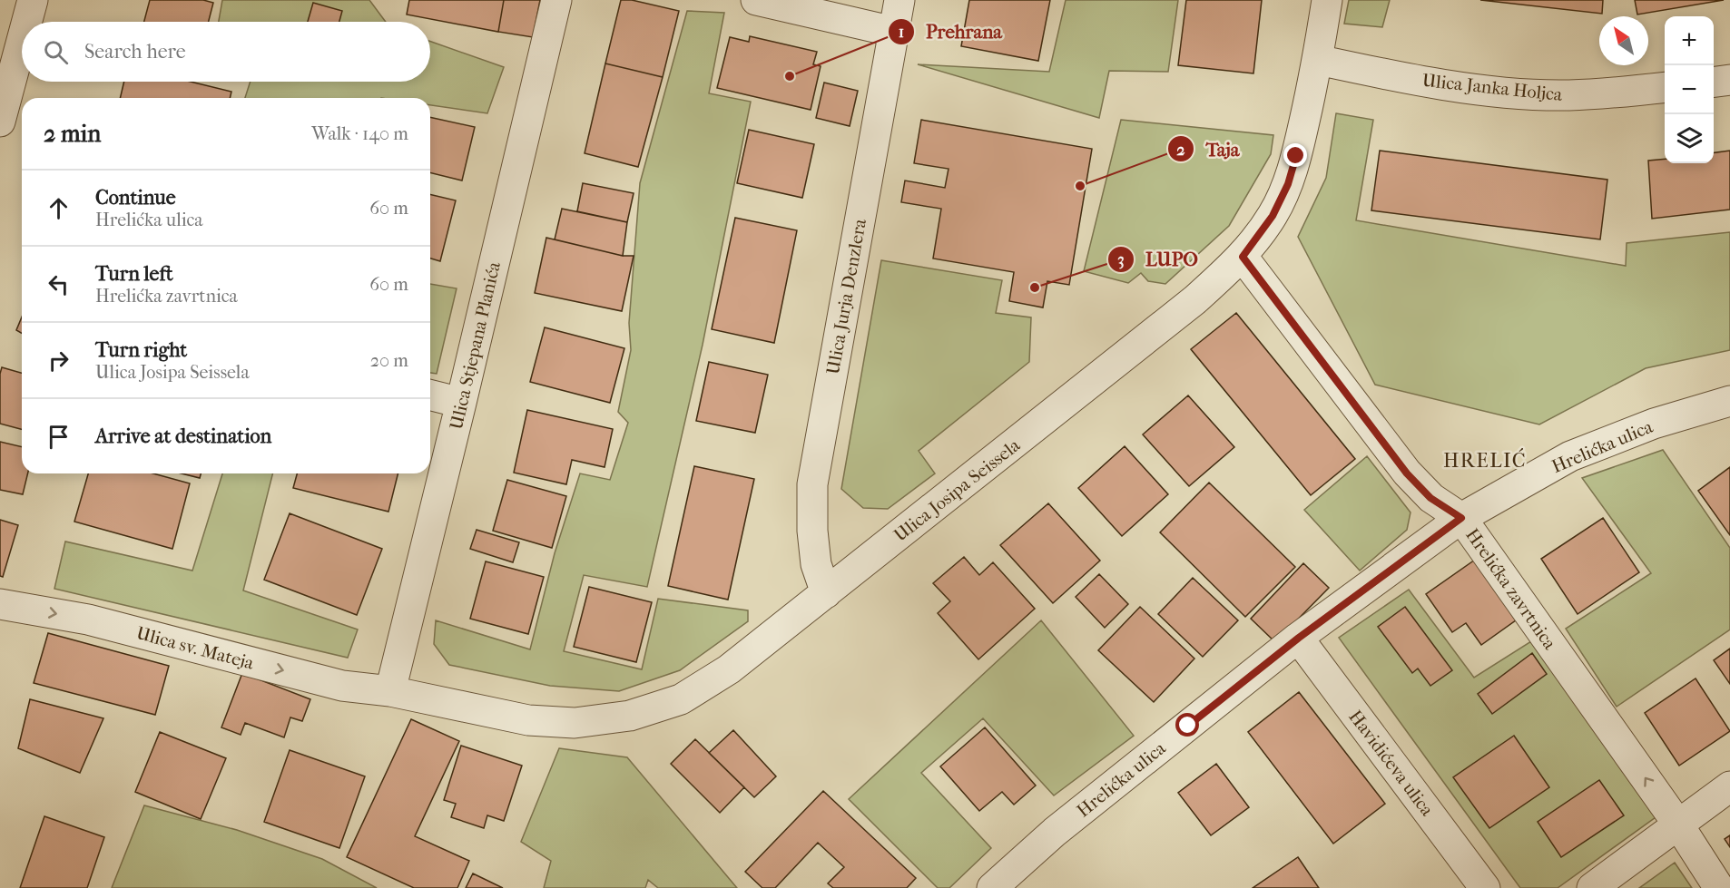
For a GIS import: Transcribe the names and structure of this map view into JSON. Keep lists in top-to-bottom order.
{
  "streets": {
    "street": [
      "Ulica Janka Holjca",
      "Ulica Jurja Denzlera",
      "Ulica Stjepana Planića",
      "Hrelićka ulica",
      "Ulica Josipa Seissela",
      "Hrelićka zavrtnica",
      "Ulica sv. Mateja",
      "Havidićeva ulica"
    ]
  },
  "crossings": [
    ["Ulica Janka Holjca", "Ulica Josipa Seissela"],
    ["Ulica Jurja Denzlera", "Ulica Josipa Seissela"],
    ["Ulica Stjepana Planića", "Ulica Josipa Seissela"],
    ["Ulica Stjepana Planića", "Ulica sv. Mateja"],
    ["Hrelićka ulica", "Hrelićka zavrtnica"],
    ["Hrelićka ulica", "Havidićeva ulica"],
    ["Ulica Josipa Seissela", "Hrelićka zavrtnica"],
    ["Ulica Josipa Seissela", "Ulica sv. Mateja"]
  ],
  "one_way": ["Hrelićka zavrtnica", "Ulica sv. Mateja"],
  "districts": ["HRELIĆ"],
  "places": ["Prehrana", "Taja", "LUPO"],
  "north": "top left",
  "page": {
    "map_buttons": ["+", "−"],
    "search": "Search here",
    "heading": ["2 min", "Walk · 140 m"],
    "list": [
      ["Continue", "Hrelićka ulica", "60 m"],
      ["Turn left", "Hrelićka zavrtnica", "60 m"],
      ["Turn right", "Ulica Josipa Seissela", "20 m"],
      "Arrive at destination"
    ]
  }
}
